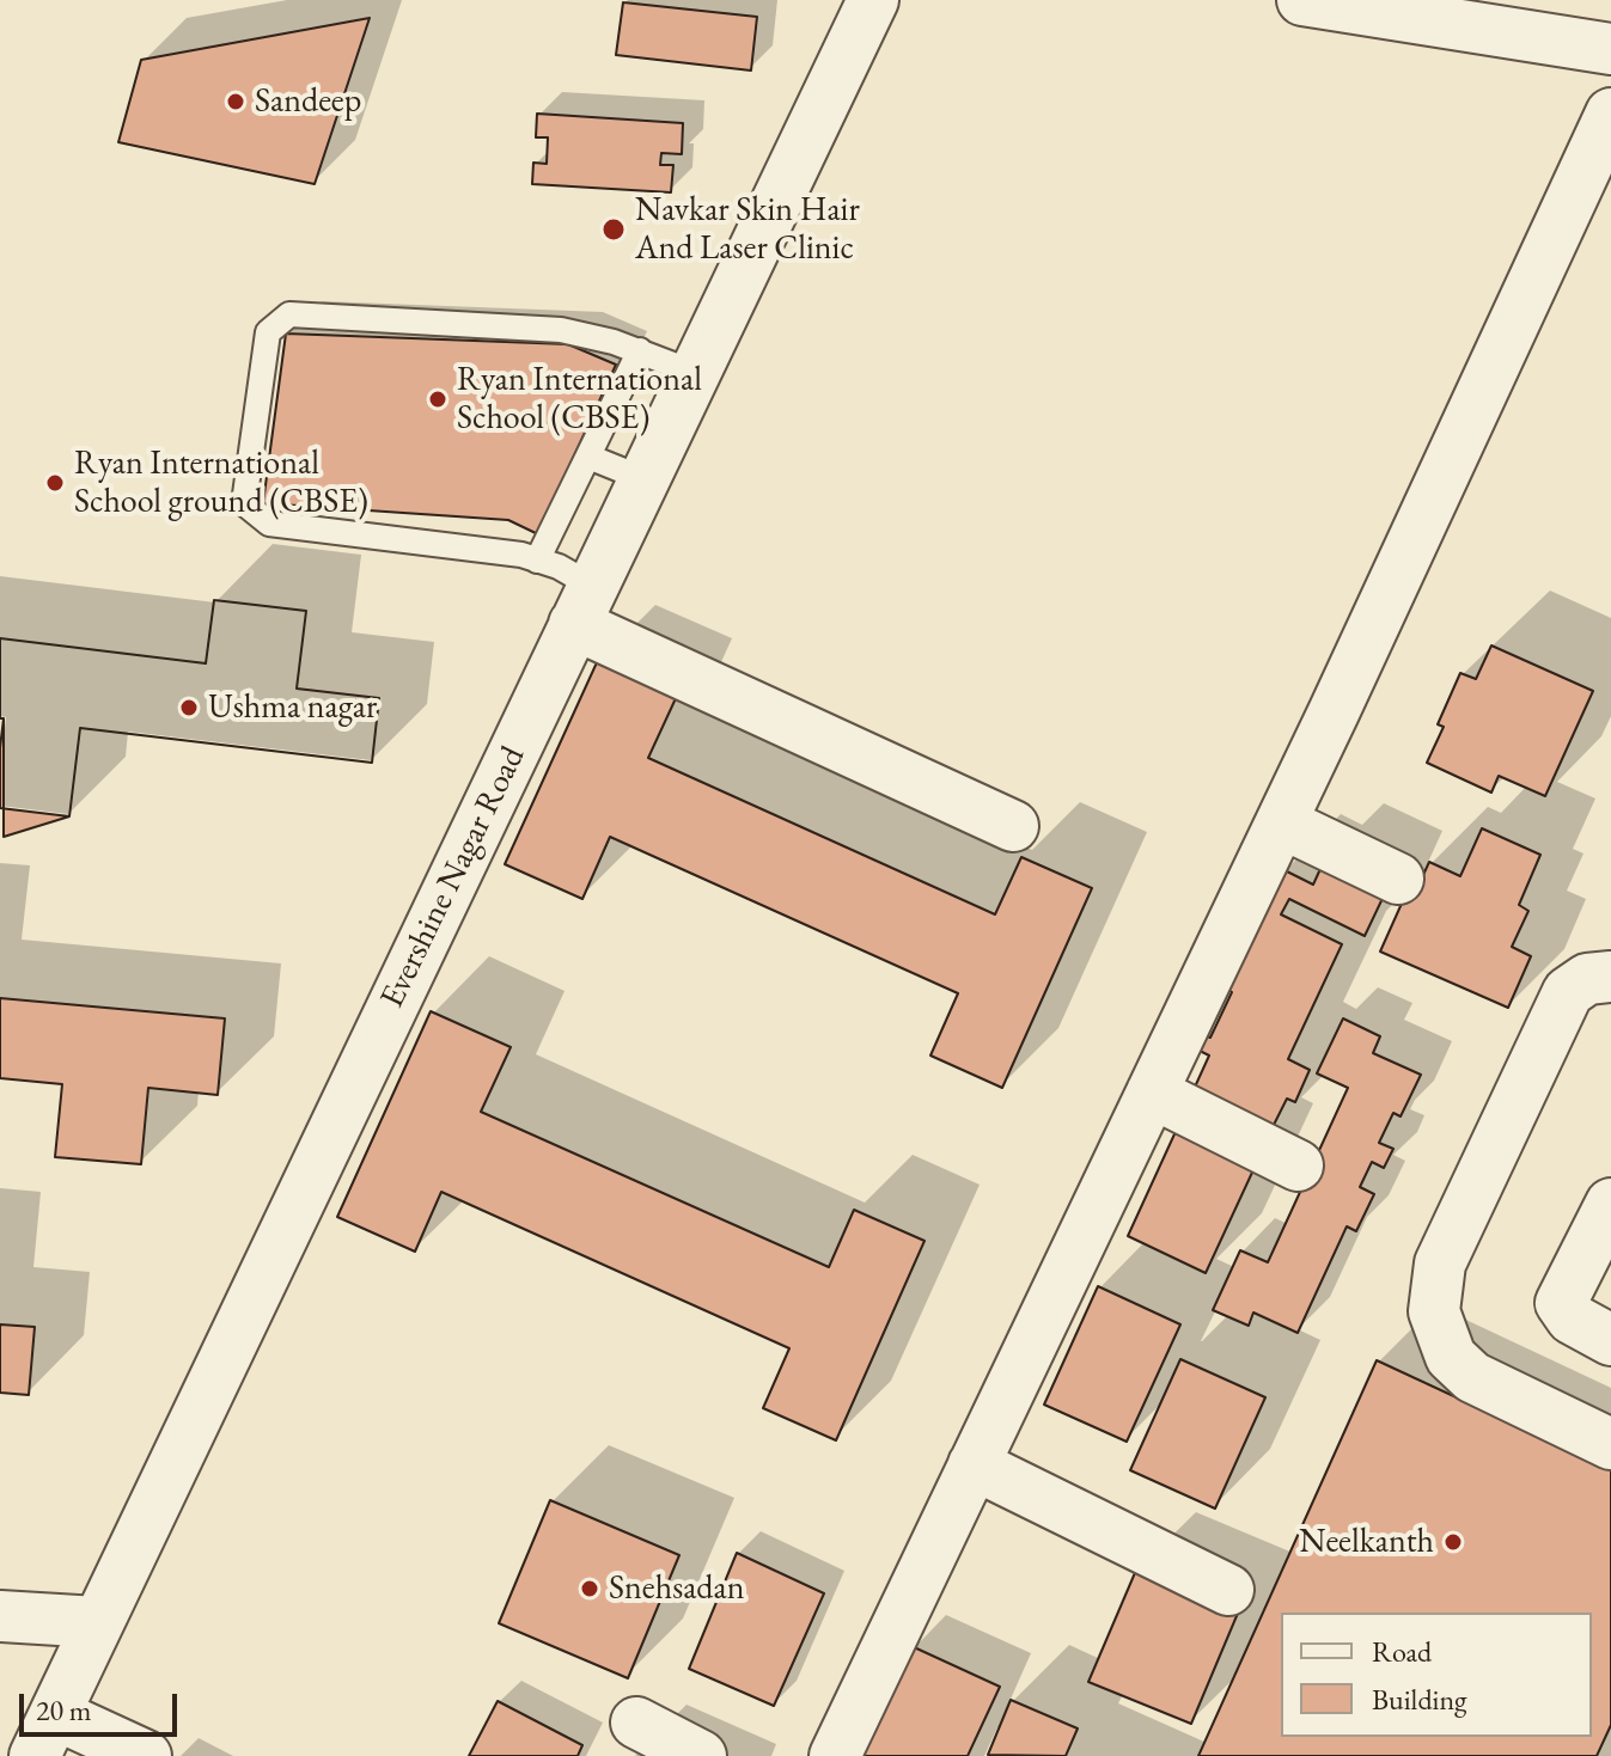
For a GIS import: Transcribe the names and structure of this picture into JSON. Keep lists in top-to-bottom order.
{
  "streets": {
    "street": ["Evershine Nagar Road"]
  },
  "places": [
    "Sandeep",
    "Navkar Skin Hair And Laser Clinic",
    "Ryan International School (CBSE)",
    "Ryan International School ground (CBSE)",
    "Ushma nagar",
    "Neelkanth",
    "Snehsadan"
  ],
  "legend": ["Road", "Building"],
  "scale_bar": "20 m"
}
